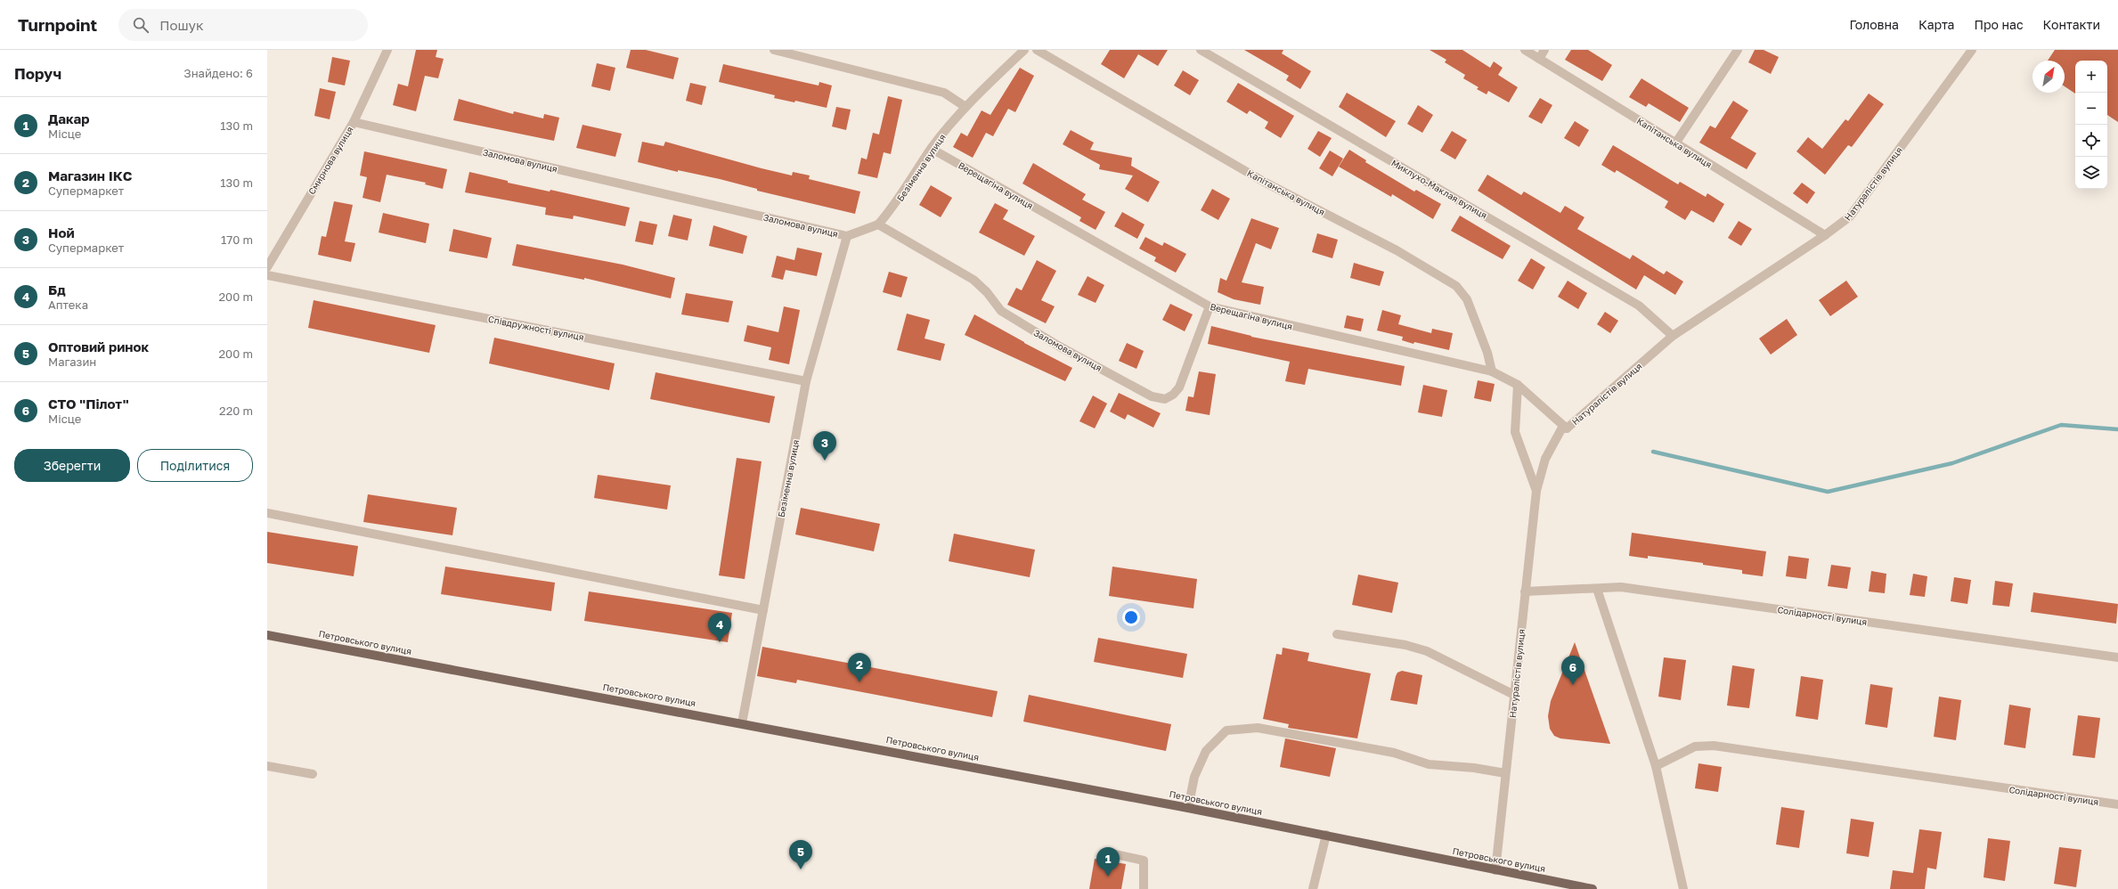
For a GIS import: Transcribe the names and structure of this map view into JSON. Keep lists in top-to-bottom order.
{
  "streets": {
    "main road": ["Петровського вулиця"],
    "street": [
      "Капітанська вулиця",
      "Смирнова вулиця",
      "Заломова вулиця",
      "Безіменна вулиця",
      "Натуралістів вулиця",
      "Верещагіна вулиця",
      "Миклухо-Маклая вулиця",
      "Співдружності вулиця",
      "Солідарності вулиця"
    ]
  },
  "crossings": [
    ["Капітанська вулиця", "Натуралістів вулиця"],
    ["Капітанська вулиця", "Верещагіна вулиця"],
    ["Смирнова вулиця", "Заломова вулиця"],
    ["Заломова вулиця", "Безіменна вулиця"],
    ["Заломова вулиця", "Верещагіна вулиця"],
    ["Безіменна вулиця", "Верещагіна вулиця"],
    ["Безіменна вулиця", "Співдружності вулиця"],
    ["Безіменна вулиця", "Петровського вулиця"],
    ["Натуралістів вулиця", "Верещагіна вулиця"],
    ["Натуралістів вулиця", "Миклухо-Маклая вулиця"],
    ["Натуралістів вулиця", "Солідарності вулиця"],
    ["Натуралістів вулиця", "Петровського вулиця"]
  ],
  "north": "top right",
  "page": {
    "header": "Turnpoint",
    "search": "Пошук",
    "nav": [
      "Головна",
      "Карта",
      "Про нас",
      "Контакти"
    ],
    "heading": ["Поруч", "Знайдено: 6"],
    "map_buttons": ["+", "−"],
    "list": [
      {
        "mark": "1",
        "name": "Дакар",
        "note": "Місце",
        "value": "130 m"
      },
      {
        "mark": "2",
        "name": "Магазин ІКС",
        "note": "Супермаркет",
        "value": "130 m"
      },
      {
        "mark": "3",
        "name": "Ной",
        "note": "Супермаркет",
        "value": "170 m"
      },
      {
        "mark": "4",
        "name": "Бд",
        "note": "Аптека",
        "value": "200 m"
      },
      {
        "mark": "5",
        "name": "Оптовий ринок",
        "note": "Магазин",
        "value": "200 m"
      },
      {
        "mark": "6",
        "name": "СТО \"Пілот\"",
        "note": "Місце",
        "value": "220 m"
      }
    ],
    "pins": [
      "3",
      "4",
      "2",
      "6",
      "5",
      "1"
    ],
    "buttons": ["Зберегти", "Поділитися"]
  }
}
